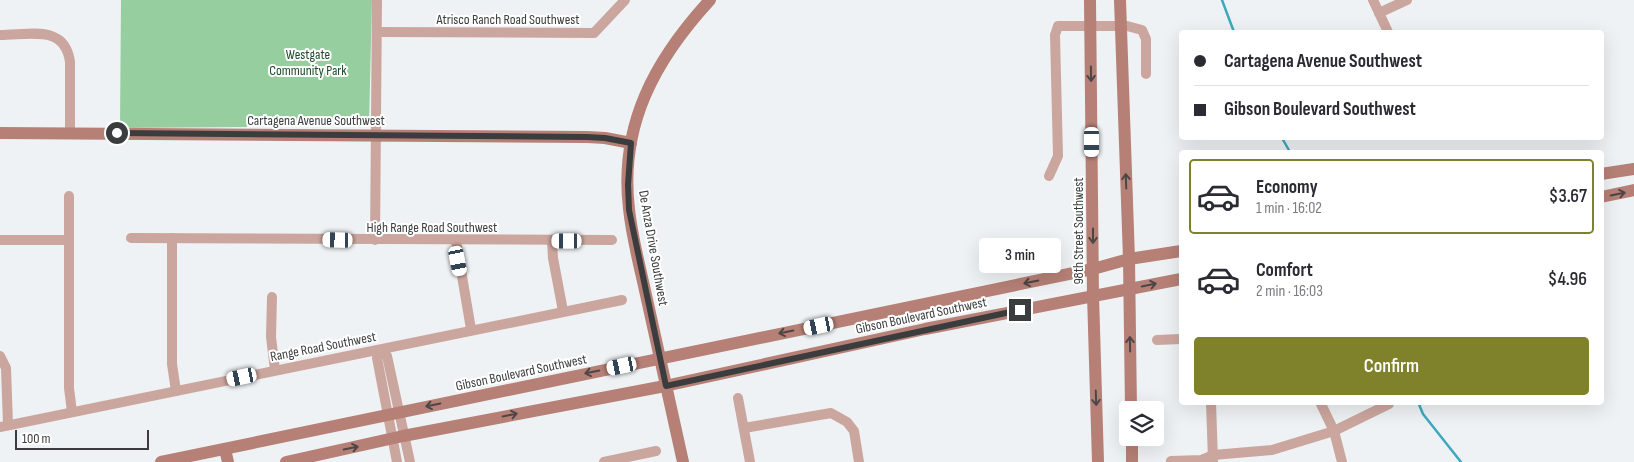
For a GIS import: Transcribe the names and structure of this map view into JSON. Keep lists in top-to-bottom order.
{
  "streets": {
    "street": [
      "Atrisco Ranch Road Southwest",
      "Cartagena Avenue Southwest",
      "High Range Road Southwest",
      "98th Street Southwest",
      "De Anza Drive Southwest",
      "Gibson Boulevard Southwest",
      "Range Road Southwest"
    ]
  },
  "crossings": [
    ["Cartagena Avenue Southwest", "De Anza Drive Southwest"],
    ["98th Street Southwest", "Gibson Boulevard Southwest"],
    ["De Anza Drive Southwest", "Gibson Boulevard Southwest"]
  ],
  "parks": ["Westgate Community Park"],
  "scale_bar": "100 m",
  "page": {
    "banner": ["Cartagena Avenue Southwest", "Gibson Boulevard Southwest"],
    "list": [
      {
        "name": "Economy",
        "note": "1 min · 16:02",
        "value": "$3.67"
      },
      {
        "name": "Comfort",
        "note": "2 min · 16:03",
        "value": "$4.96"
      }
    ],
    "bubble": "3 min",
    "buttons": "Confirm",
    "scale": "100 m"
  }
}
